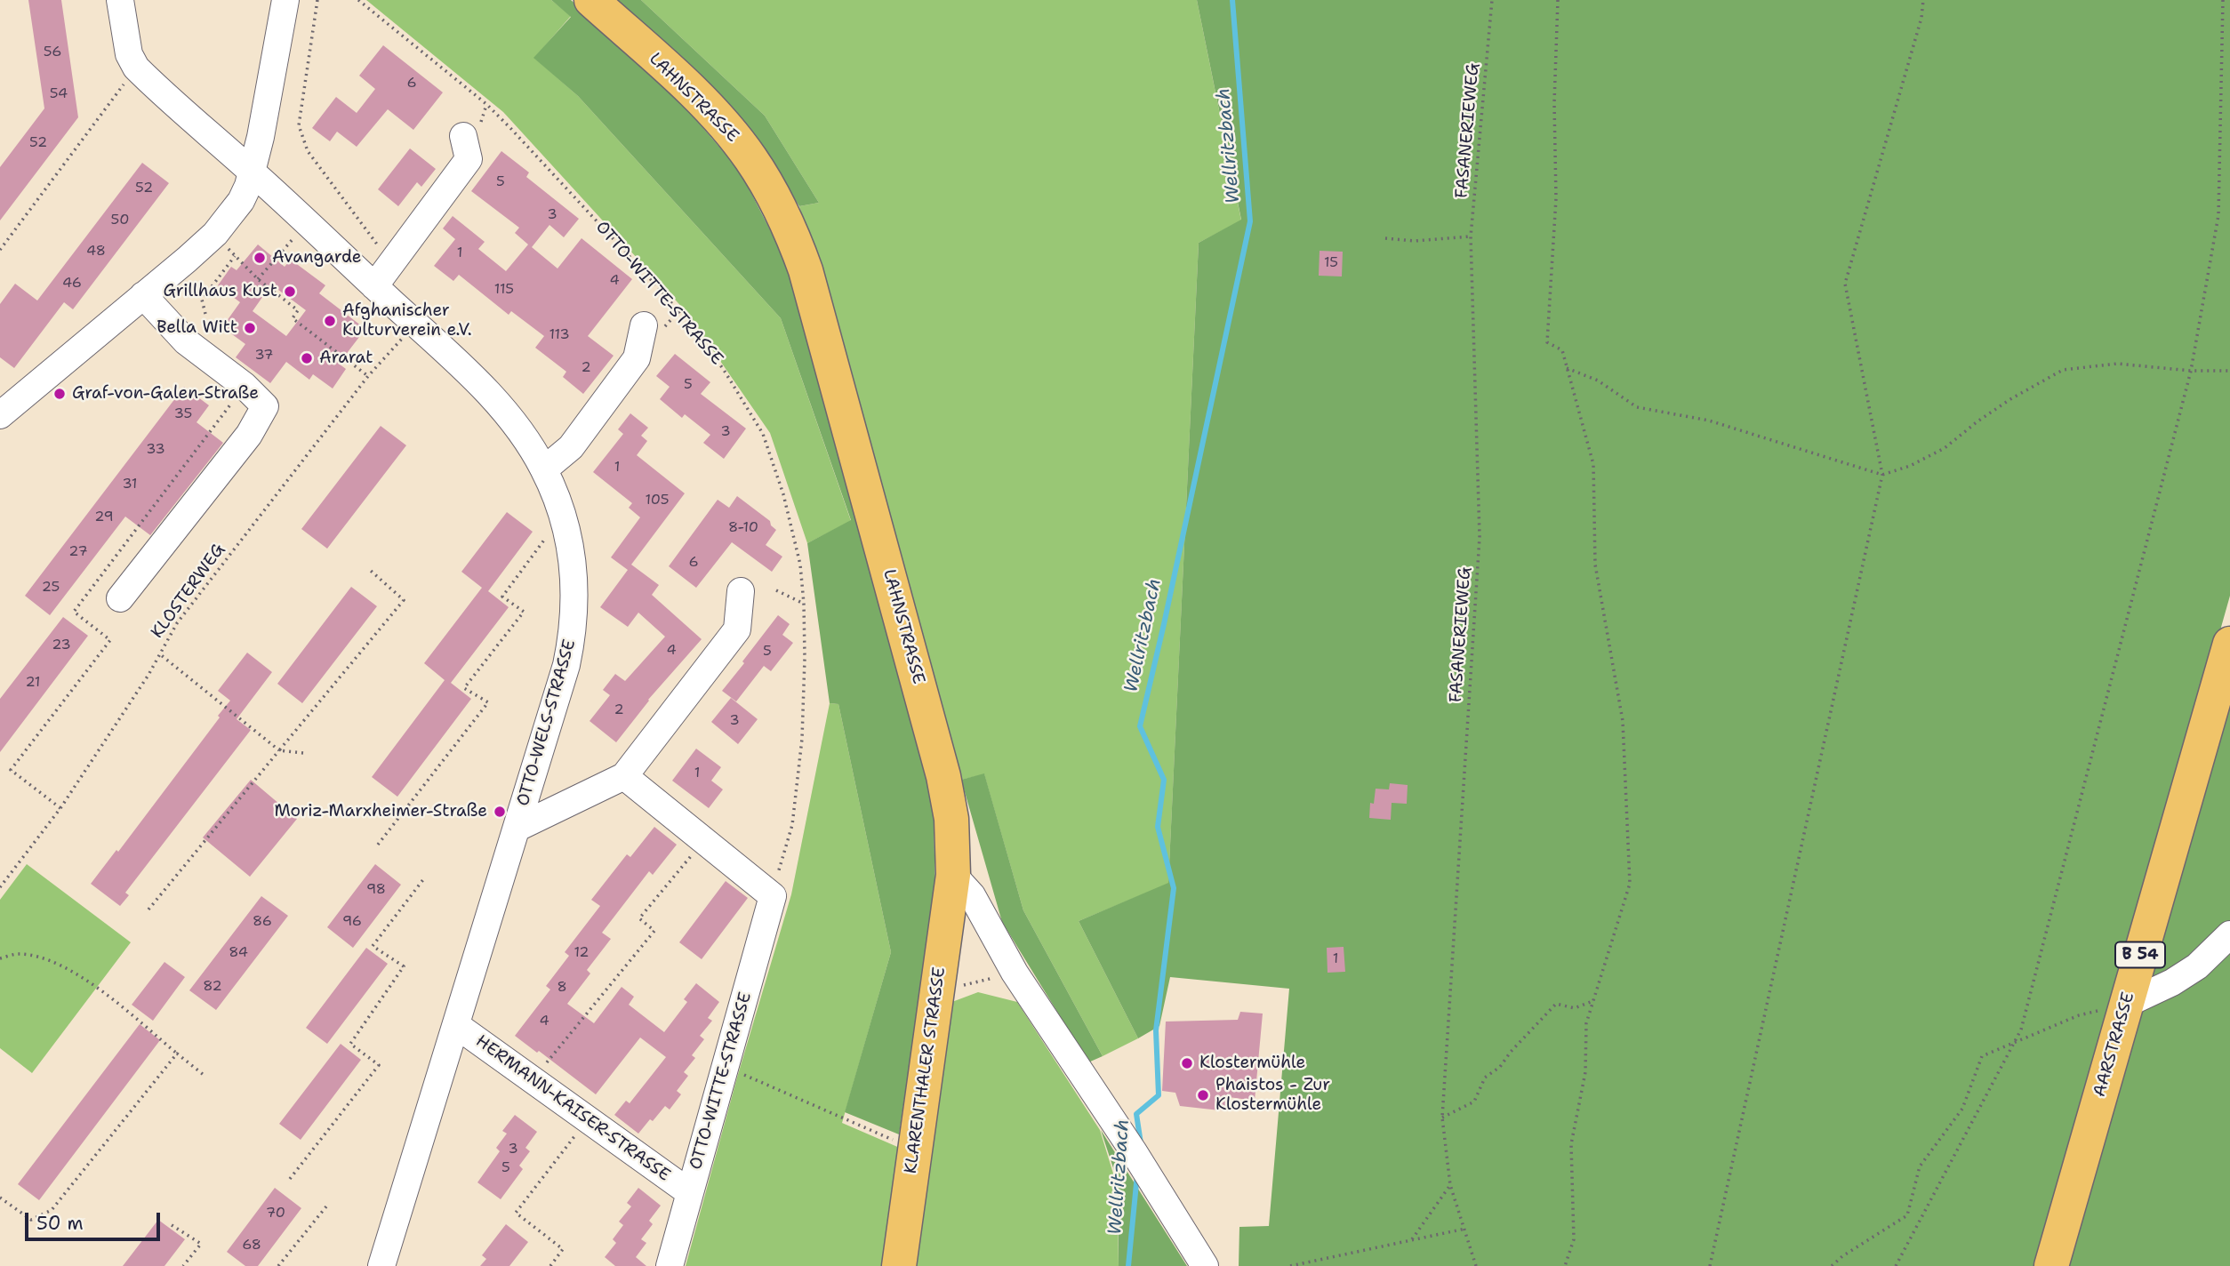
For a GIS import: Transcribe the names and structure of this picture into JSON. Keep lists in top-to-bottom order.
{
  "streets": {
    "main road": [
      "LAHNSTRASSE",
      "B 54",
      "AARSTRASSE",
      "KLARENTHALER STRASSE"
    ],
    "street": ["OTTO-WITTE-STRASSE", "OTTO-WELS-STRASSE", "HERMANN-KAISER-STRASSE"],
    "path": ["FASANERIEWEG", "KLOSTERWEG"]
  },
  "crossings": [
    ["LAHNSTRASSE", "KLARENTHALER STRASSE"],
    ["OTTO-WITTE-STRASSE", "HERMANN-KAISER-STRASSE"],
    ["KLOSTERWEG", "OTTO-WELS-STRASSE"],
    ["OTTO-WELS-STRASSE", "HERMANN-KAISER-STRASSE"]
  ],
  "water": ["Wellritzbach"],
  "places": [
    "Avangarde",
    "Grillhaus Kust",
    "Afghanischer Kulturverein e.V.",
    "Bella Witt",
    "Ararat",
    "Graf-von-Galen-Straße",
    "Moriz-Marxheimer-Straße",
    "Klostermühle",
    "Phaistos - Zur Klostermühle"
  ],
  "house_numbers": [
    "56",
    "6",
    "54",
    "52",
    "5",
    "52",
    "3",
    "50",
    "48",
    "1",
    "15",
    "4",
    "46",
    "115",
    "113",
    "37",
    "2",
    "5",
    "35",
    "3",
    "33",
    "1",
    "31",
    "105",
    "29",
    "8-10",
    "27",
    "6",
    "25",
    "23",
    "4",
    "5",
    "21",
    "2",
    "3",
    "1",
    "98",
    "86",
    "96",
    "84",
    "12",
    "1",
    "82",
    "8",
    "4",
    "3",
    "5",
    "70",
    "68"
  ],
  "scale_bar": "50 m"
}
